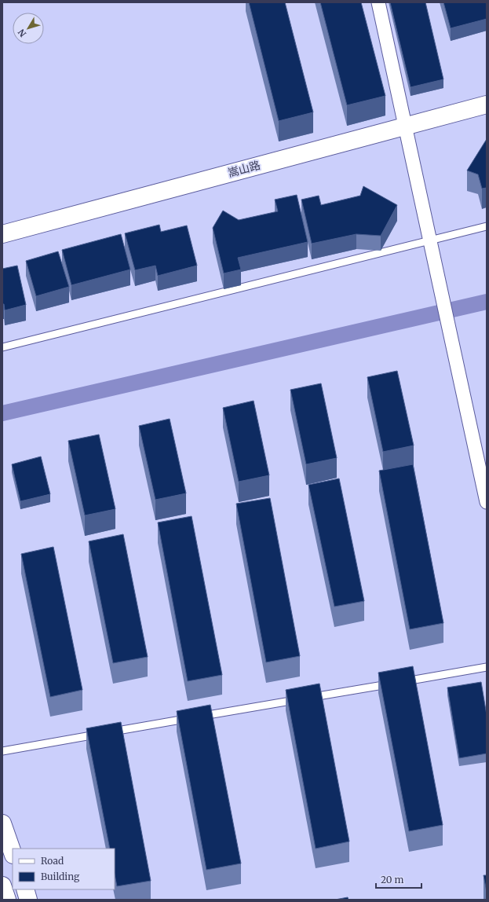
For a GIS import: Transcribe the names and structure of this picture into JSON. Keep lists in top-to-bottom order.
{
  "streets": {
    "street": ["嵩山路"]
  },
  "legend": ["Road", "Building"],
  "scale_bar": "20 m",
  "north": "bottom left"
}
